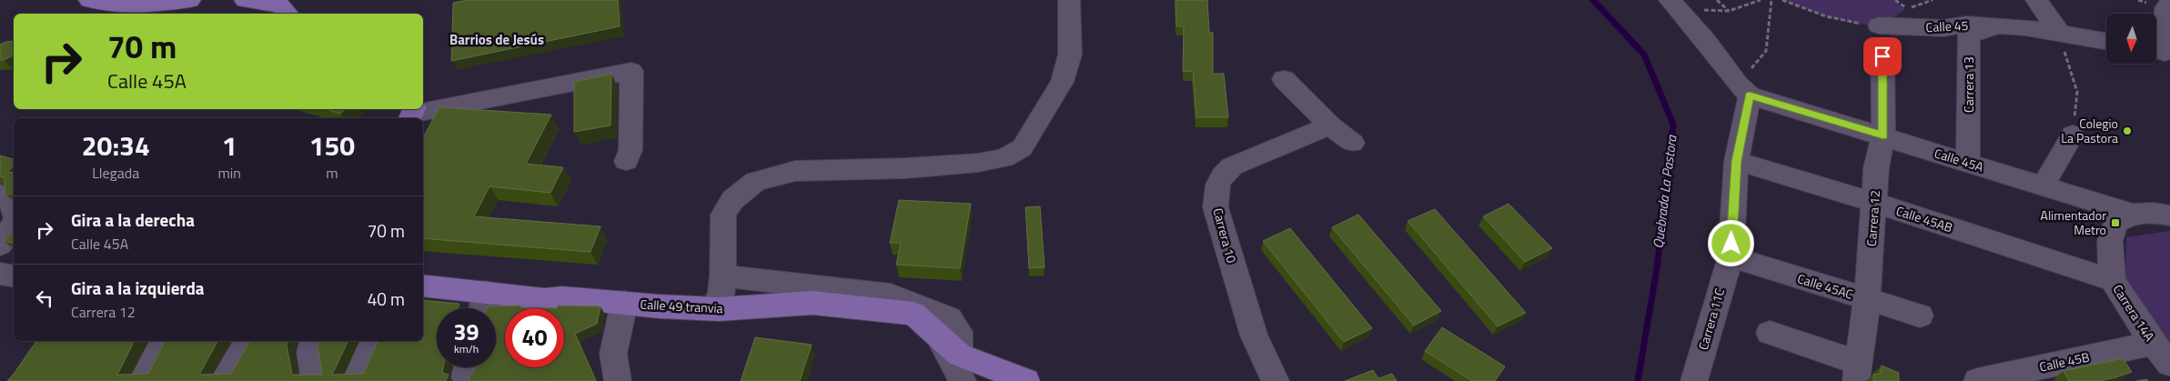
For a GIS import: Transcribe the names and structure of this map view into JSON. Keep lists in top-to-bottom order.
{
  "streets": {
    "main road": ["Calle 49 tranvia"],
    "street": [
      "Calle 45",
      "Carrera 13",
      "Calle 45A",
      "Carrera 12",
      "Calle 45AB",
      "Carrera 10",
      "Calle 45AC",
      "Carrera 14A",
      "Carrera 11C",
      "Calle 45B"
    ]
  },
  "crossings": [
    ["Calle 45", "Carrera 13"],
    ["Carrera 13", "Calle 45A"],
    ["Calle 45A", "Carrera 12"],
    ["Calle 45A", "Carrera 14A"],
    ["Calle 45A", "Carrera 11C"],
    ["Carrera 12", "Calle 45AB"],
    ["Carrera 12", "Calle 45AC"],
    ["Calle 45AB", "Carrera 14A"],
    ["Calle 45AB", "Carrera 11C"],
    ["Calle 45AC", "Carrera 11C"],
    ["Carrera 14A", "Calle 45B"]
  ],
  "districts": ["Barrios de Jesús"],
  "water": ["Quebrada La Pastora"],
  "places": {
    "other": ["Colegio La Pastora"],
    "transit": ["Alimentador Metro"]
  },
  "north": "bottom",
  "page": {
    "turn": ["70 m", "Calle 45A"],
    "eta": [
      "20:34",
      "Llegada",
      "1",
      "min",
      "150",
      "m"
    ],
    "list": [
      {
        "name": "Gira a la derecha",
        "note": "Calle 45A",
        "value": "70 m"
      },
      {
        "name": "Gira a la izquierda",
        "note": "Carrera 12",
        "value": "40 m"
      }
    ],
    "speed": "39 km/h",
    "limit": "40"
  }
}
